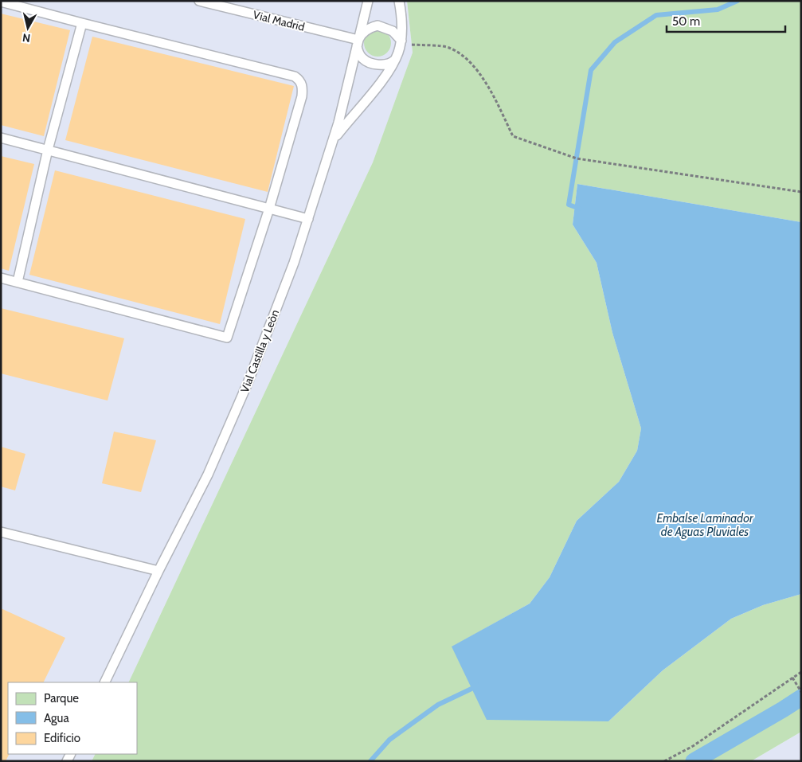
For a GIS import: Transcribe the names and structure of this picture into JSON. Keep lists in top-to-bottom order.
{
  "streets": {
    "lane": ["Vial Madrid", "Vial Castilla y Leòn"]
  },
  "crossings": [
    ["Vial Madrid", "Vial Castilla y Leòn"]
  ],
  "water": ["Embalse Laminador de Aguas Pluviales"],
  "legend": ["Parque", "Agua", "Edificio"],
  "scale_bar": "50 m",
  "north": "bottom"
}
